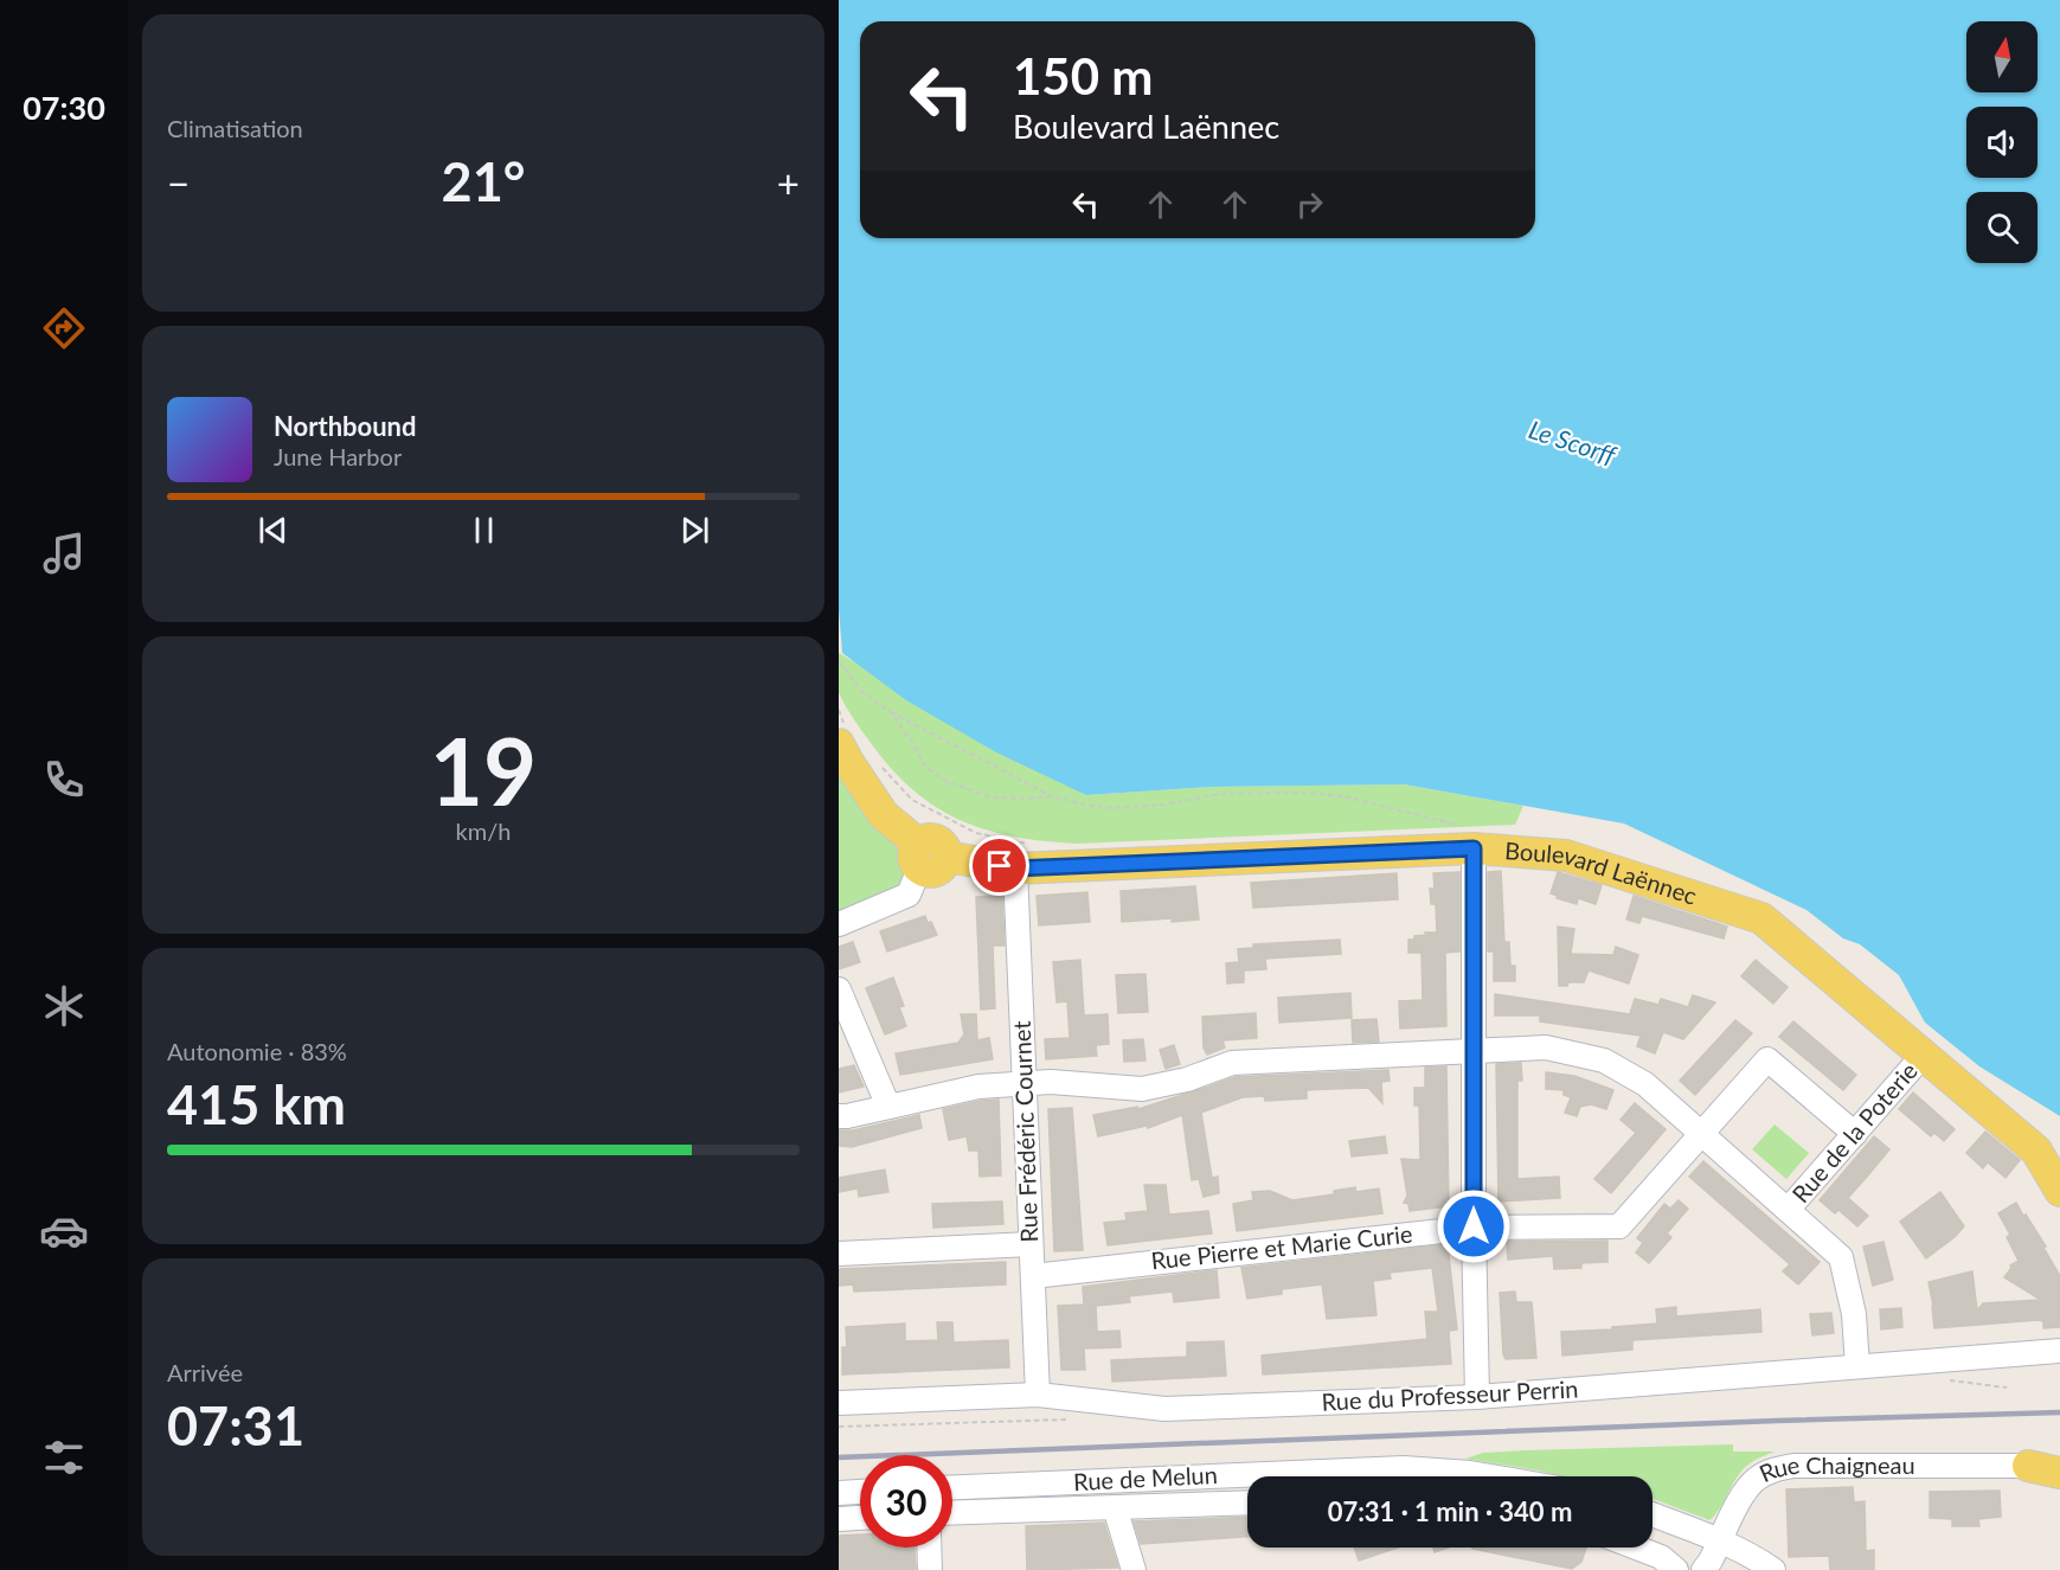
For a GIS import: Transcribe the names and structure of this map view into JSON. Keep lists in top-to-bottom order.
{
  "streets": {
    "main road": ["Boulevard Laënnec", "Rue Chaigneau"],
    "street": [
      "Rue Frédéric Cournet",
      "Rue de la Poterie",
      "Rue Pierre et Marie Curie",
      "Rue du Professeur Perrin",
      "Rue de Melun"
    ]
  },
  "crossings": [
    ["Boulevard Laënnec", "Rue Frédéric Cournet"],
    ["Boulevard Laënnec", "Rue de la Poterie"],
    ["Rue Frédéric Cournet", "Rue Pierre et Marie Curie"],
    ["Rue Frédéric Cournet", "Rue du Professeur Perrin"],
    ["Rue de la Poterie", "Rue Pierre et Marie Curie"]
  ],
  "water": ["Le Scorff"],
  "north": "top",
  "page": {
    "tabs": "07:30",
    "tile": [
      "Climatisation",
      ["19", "km/h"],
      ["Autonomie · 83%", "415 km"],
      ["Arrivée", "07:31"]
    ],
    "turn": ["150 m", "Boulevard Laënnec"],
    "heat": ["−", "21°", "+"],
    "song": ["Northbound", "June Harbor"],
    "limit": "30",
    "trip": "07:31 · 1 min · 340 m"
  }
}
